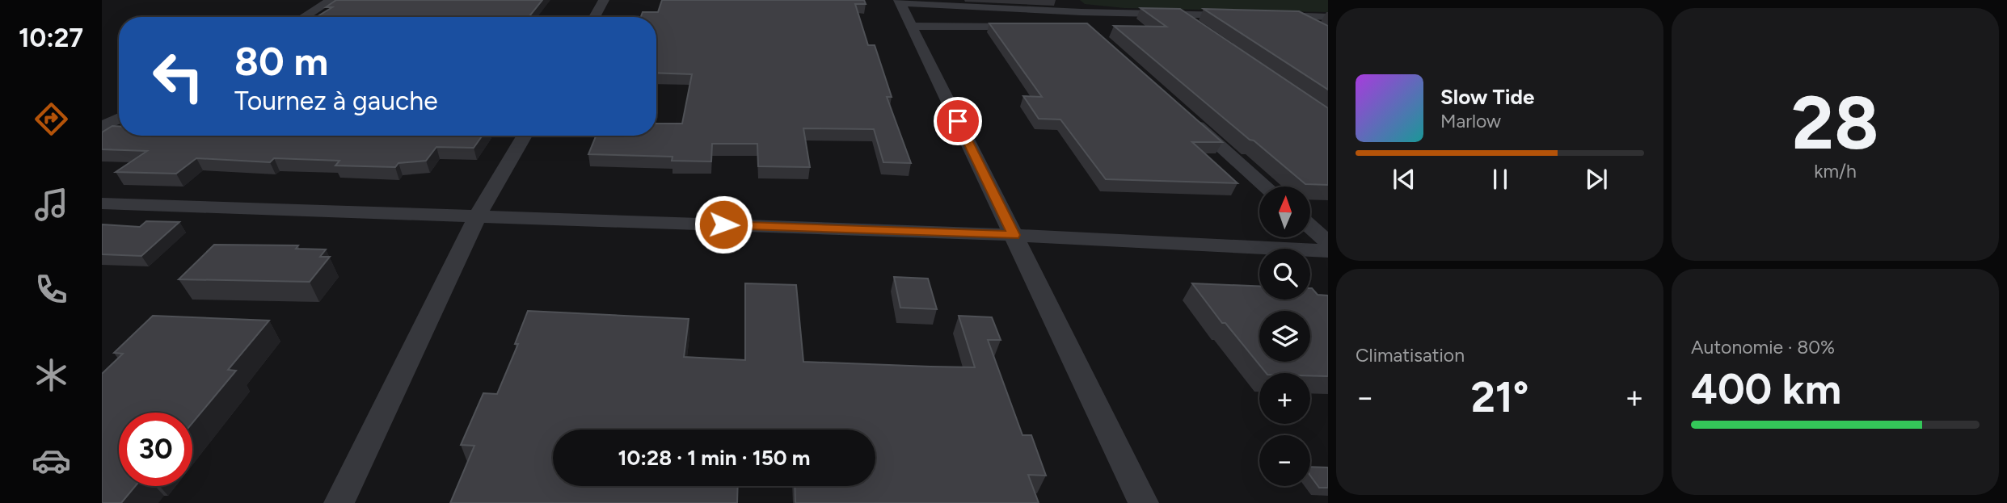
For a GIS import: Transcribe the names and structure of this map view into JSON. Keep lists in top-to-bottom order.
{
  "north": "top",
  "page": {
    "tabs": "10:27",
    "tile": [
      ["28", "km/h"],
      "Climatisation",
      ["Autonomie · 80%", "400 km"]
    ],
    "turn": ["80 m", "Tournez à gauche"],
    "song": ["Slow Tide", "Marlow"],
    "map_buttons": ["+", "−"],
    "heat": ["−", "21°", "+"],
    "limit": "30",
    "trip": "10:28 · 1 min · 150 m"
  }
}
